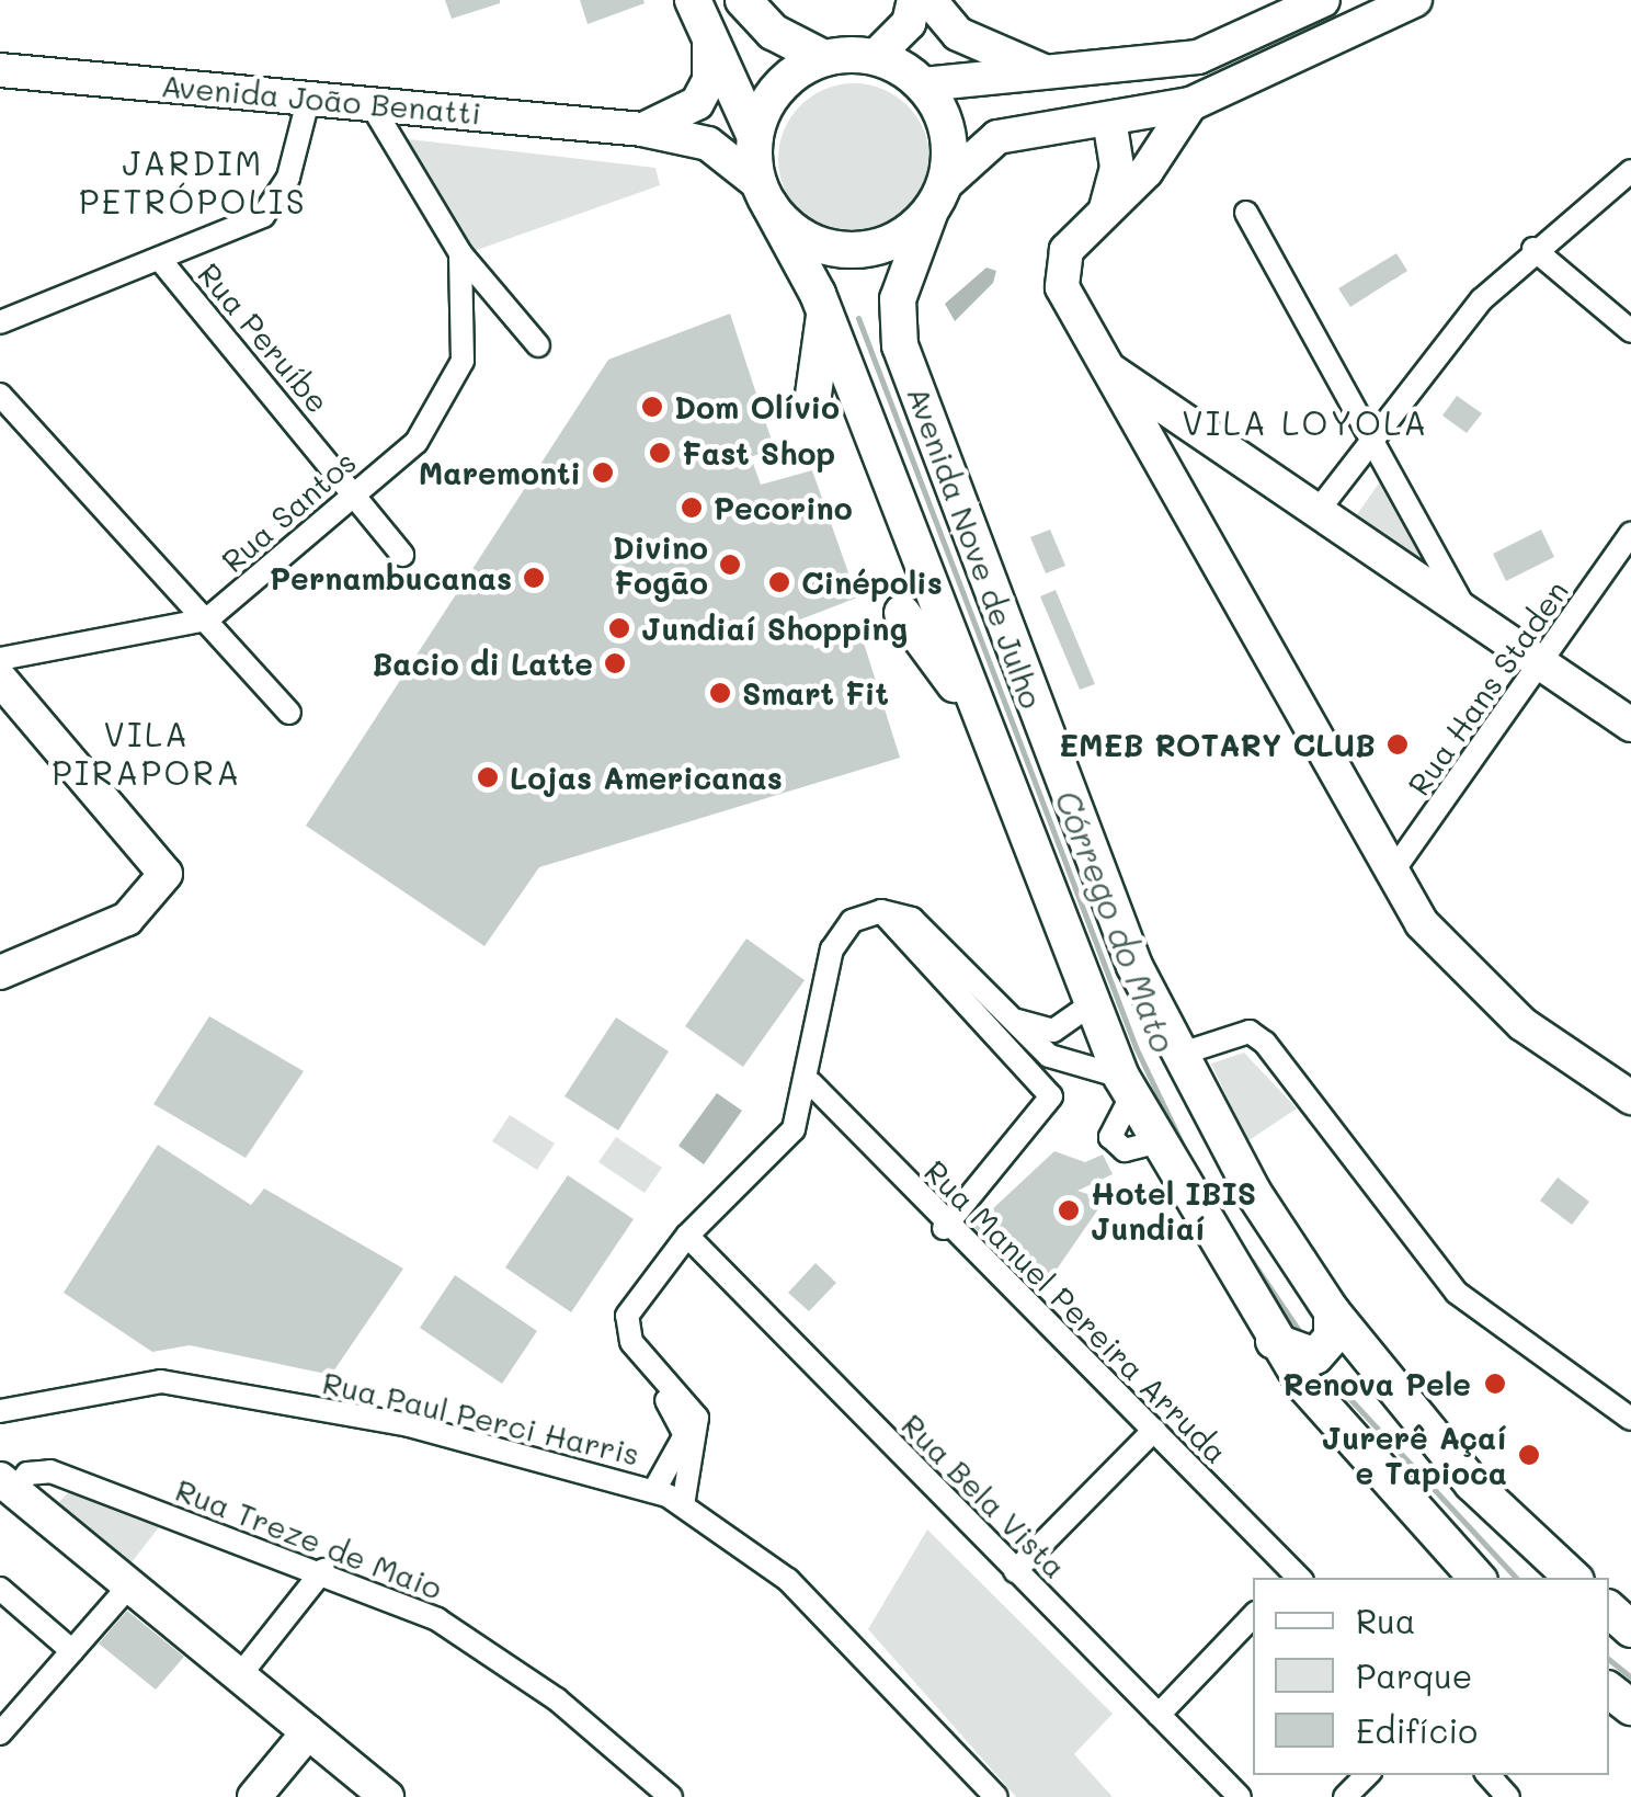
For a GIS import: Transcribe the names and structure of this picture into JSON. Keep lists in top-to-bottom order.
{
  "streets": {
    "main road": ["Avenida Nove de Julho"],
    "street": [
      "Avenida João Benatti",
      "Rua Peruíbe",
      "Rua Santos",
      "Rua Hans Staden",
      "Rua Manuel Pereira Arruda",
      "Rua Paul Perci Harris",
      "Rua Bela Vista",
      "Rua Treze de Maio"
    ]
  },
  "crossings": [
    ["Avenida João Benatti", "Avenida Nove de Julho"],
    ["Rua Peruíbe", "Rua Santos"]
  ],
  "districts": ["JARDIM PETRÓPOLIS", "VILA LOYOLA", "VILA PIRAPORA"],
  "water": ["Córrego do Mato"],
  "places": [
    "Dom Olívio",
    "Fast Shop",
    "Maremonti",
    "Pecorino",
    "Divino Fogão",
    "Pernambucanas",
    "Cinépolis",
    "Jundiaí Shopping",
    "Bacio di Latte",
    "Smart Fit",
    "EMEB ROTARY CLUB",
    "Lojas Americanas",
    "Hotel IBIS Jundiaí",
    "Renova Pele",
    "Jurerê Açaí e Tapioca"
  ],
  "legend": ["Rua", "Parque", "Edifício"]
}
